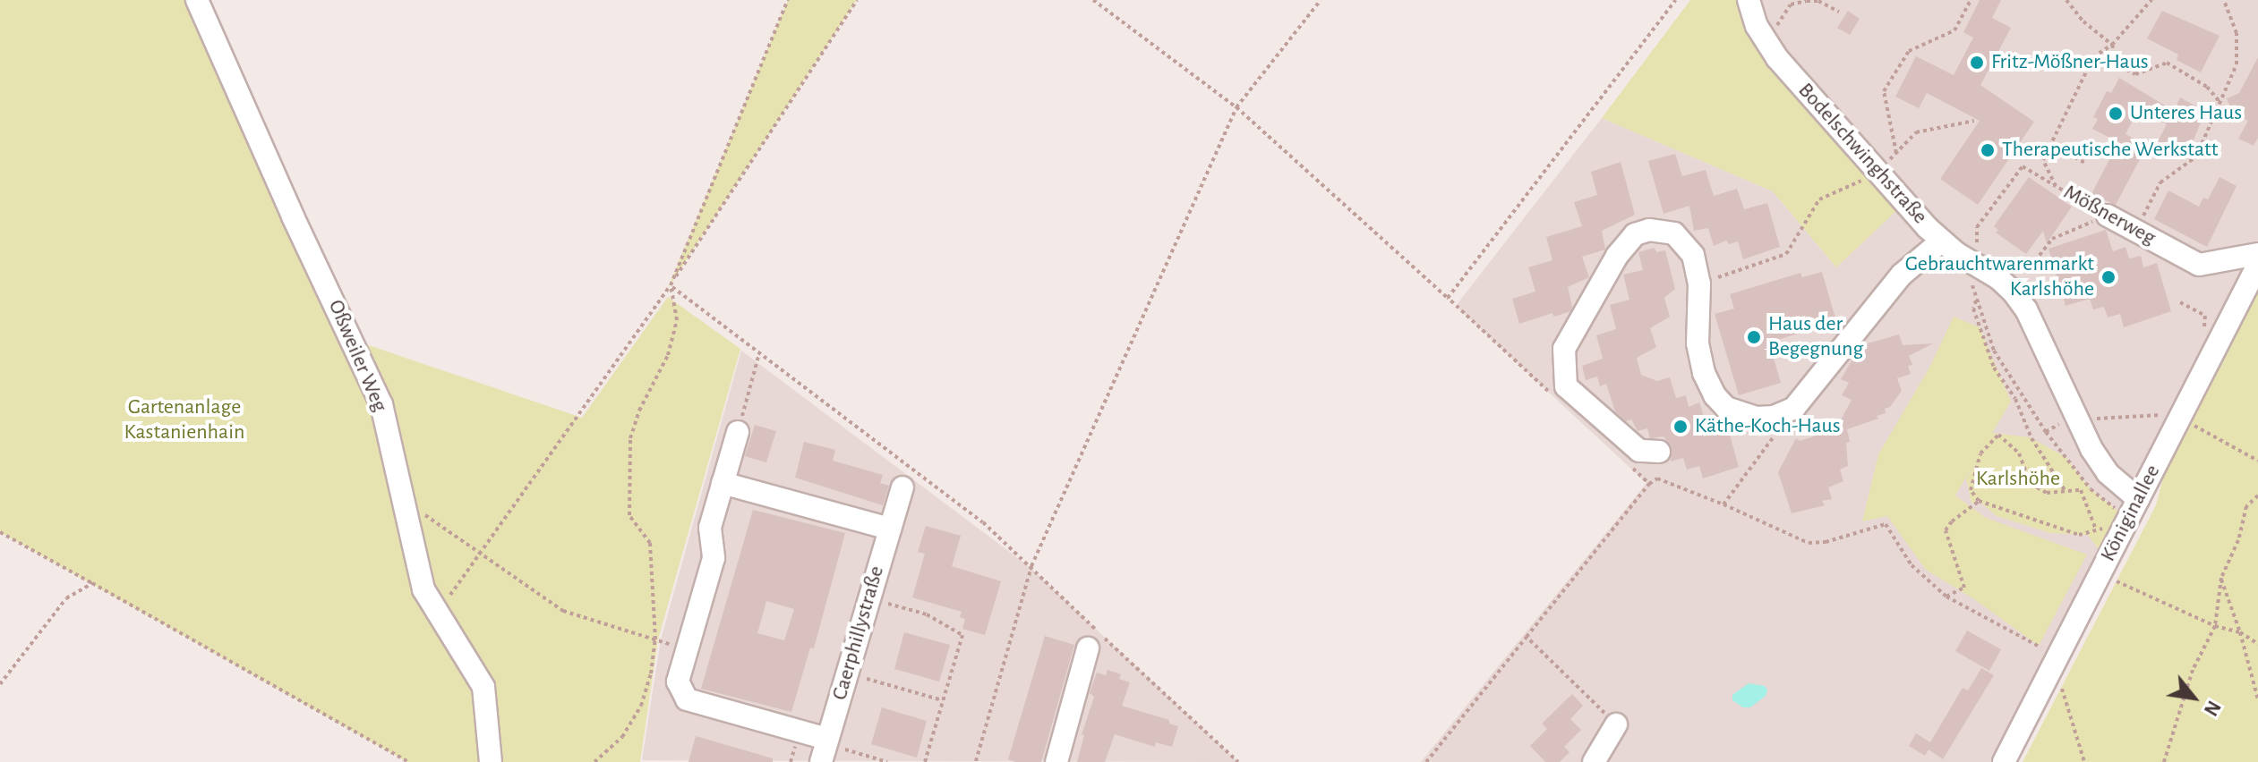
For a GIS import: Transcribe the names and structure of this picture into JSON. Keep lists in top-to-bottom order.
{
  "streets": {
    "street": [
      "Bodelschwinghstraße",
      "Mößnerweg",
      "Oßweiler Weg",
      "Königinallee",
      "Caerphillystraße"
    ]
  },
  "crossings": [
    ["Bodelschwinghstraße", "Königinallee"]
  ],
  "parks": ["Gartenanlage Kastanienhain", "Karlshöhe"],
  "places": [
    "Fritz-Mößner-Haus",
    "Unteres Haus",
    "Therapeutische Werkstatt",
    "Gebrauchtwarenmarkt Karlshöhe",
    "Haus der Begegnung",
    "Käthe-Koch-Haus"
  ],
  "north": "bottom right"
}
